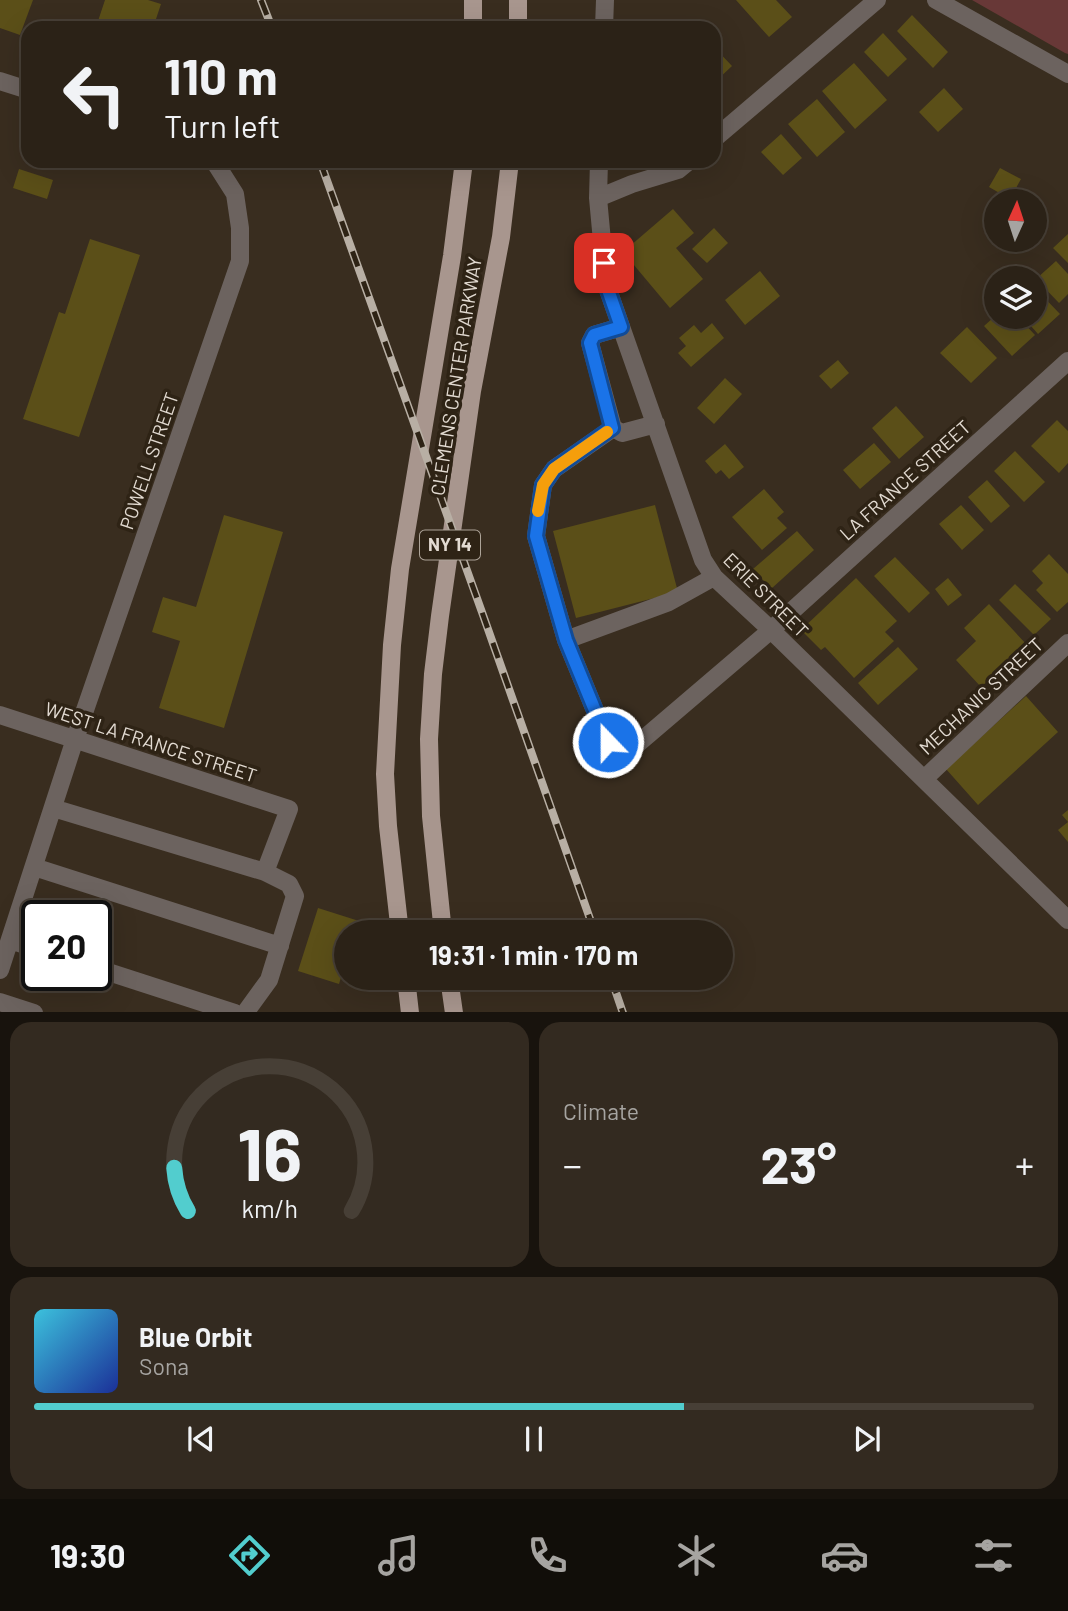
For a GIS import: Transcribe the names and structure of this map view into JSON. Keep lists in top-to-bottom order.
{
  "streets": {
    "main road": ["CLEMENS CENTER PARKWAY", "NY 14"],
    "street": [
      "POWELL STREET",
      "LA FRANCE STREET",
      "ERIE STREET",
      "MECHANIC STREET",
      "WEST LA FRANCE STREET"
    ]
  },
  "crossings": [
    ["POWELL STREET", "WEST LA FRANCE STREET"],
    ["LA FRANCE STREET", "ERIE STREET"],
    ["ERIE STREET", "MECHANIC STREET"]
  ],
  "north": "top",
  "page": {
    "turn": ["110 m", "Turn left"],
    "limit": "20",
    "trip": "19:31 · 1 min · 170 m",
    "tile": "Climate",
    "heat": ["−", "23°", "+"],
    "song": ["Blue Orbit", "Sona"],
    "tabs": "19:30",
    "gauge": ["16", "km/h"]
  }
}
